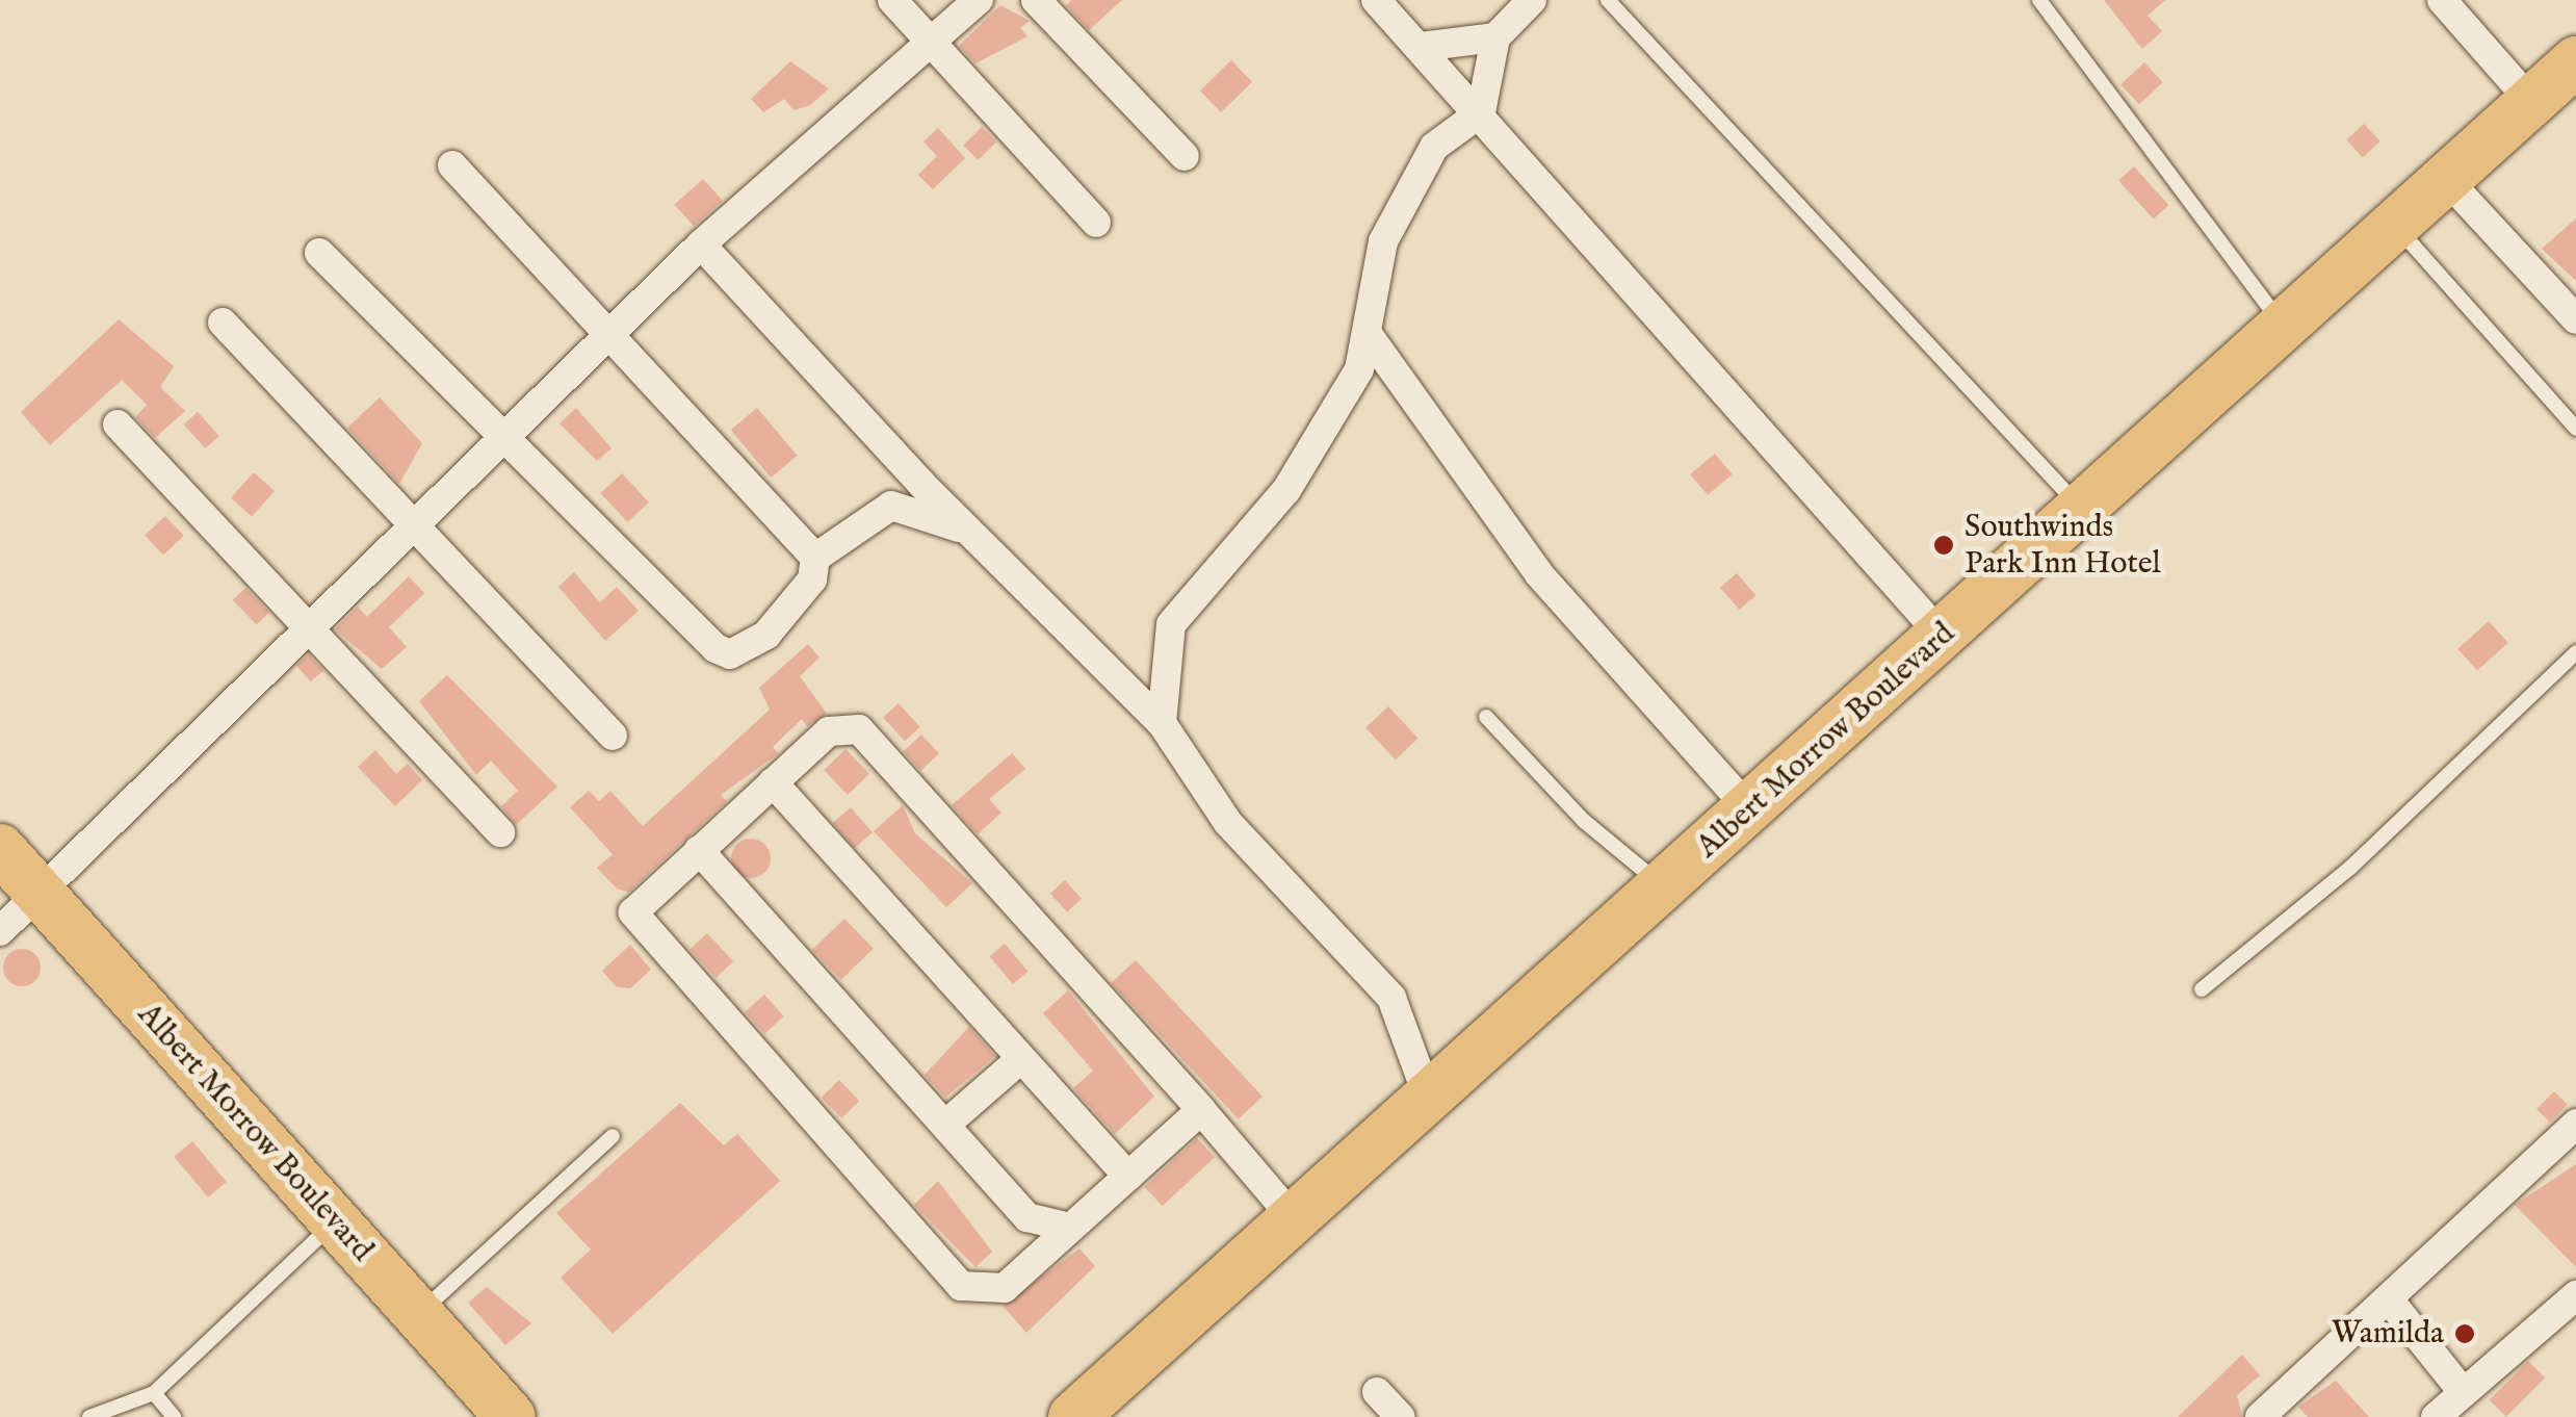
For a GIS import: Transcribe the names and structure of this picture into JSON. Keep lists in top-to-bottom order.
{
  "streets": {
    "highway": ["Albert Morrow Boulevard"]
  },
  "places": ["Southwinds Park Inn Hotel", "Wamilda"]
}
